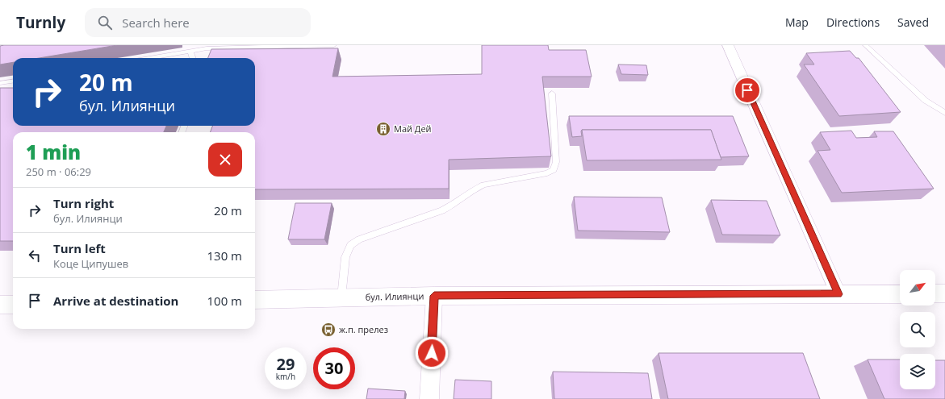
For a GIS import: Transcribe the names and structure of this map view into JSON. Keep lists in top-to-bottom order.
{
  "streets": {
    "street": ["бул. Илиянци"]
  },
  "places": {
    "building": ["Май Дей"],
    "bus stop": ["ж.п. прелез"]
  },
  "north": "top right",
  "page": {
    "header": "Turnly",
    "search": "Search here",
    "nav": ["Map", "Directions", "Saved"],
    "turn": ["20 m", "бул. Илиянци"],
    "heading": ["1 min", "250 m · 06:29"],
    "list": [
      {
        "name": "Turn right",
        "note": "бул. Илиянци",
        "value": "20 m"
      },
      {
        "name": "Turn left",
        "note": "Коце Ципушев",
        "value": "130 m"
      },
      {
        "name": "Arrive at destination",
        "value": "100 m"
      }
    ],
    "speed": "29 km/h",
    "limit": "30"
  }
}
